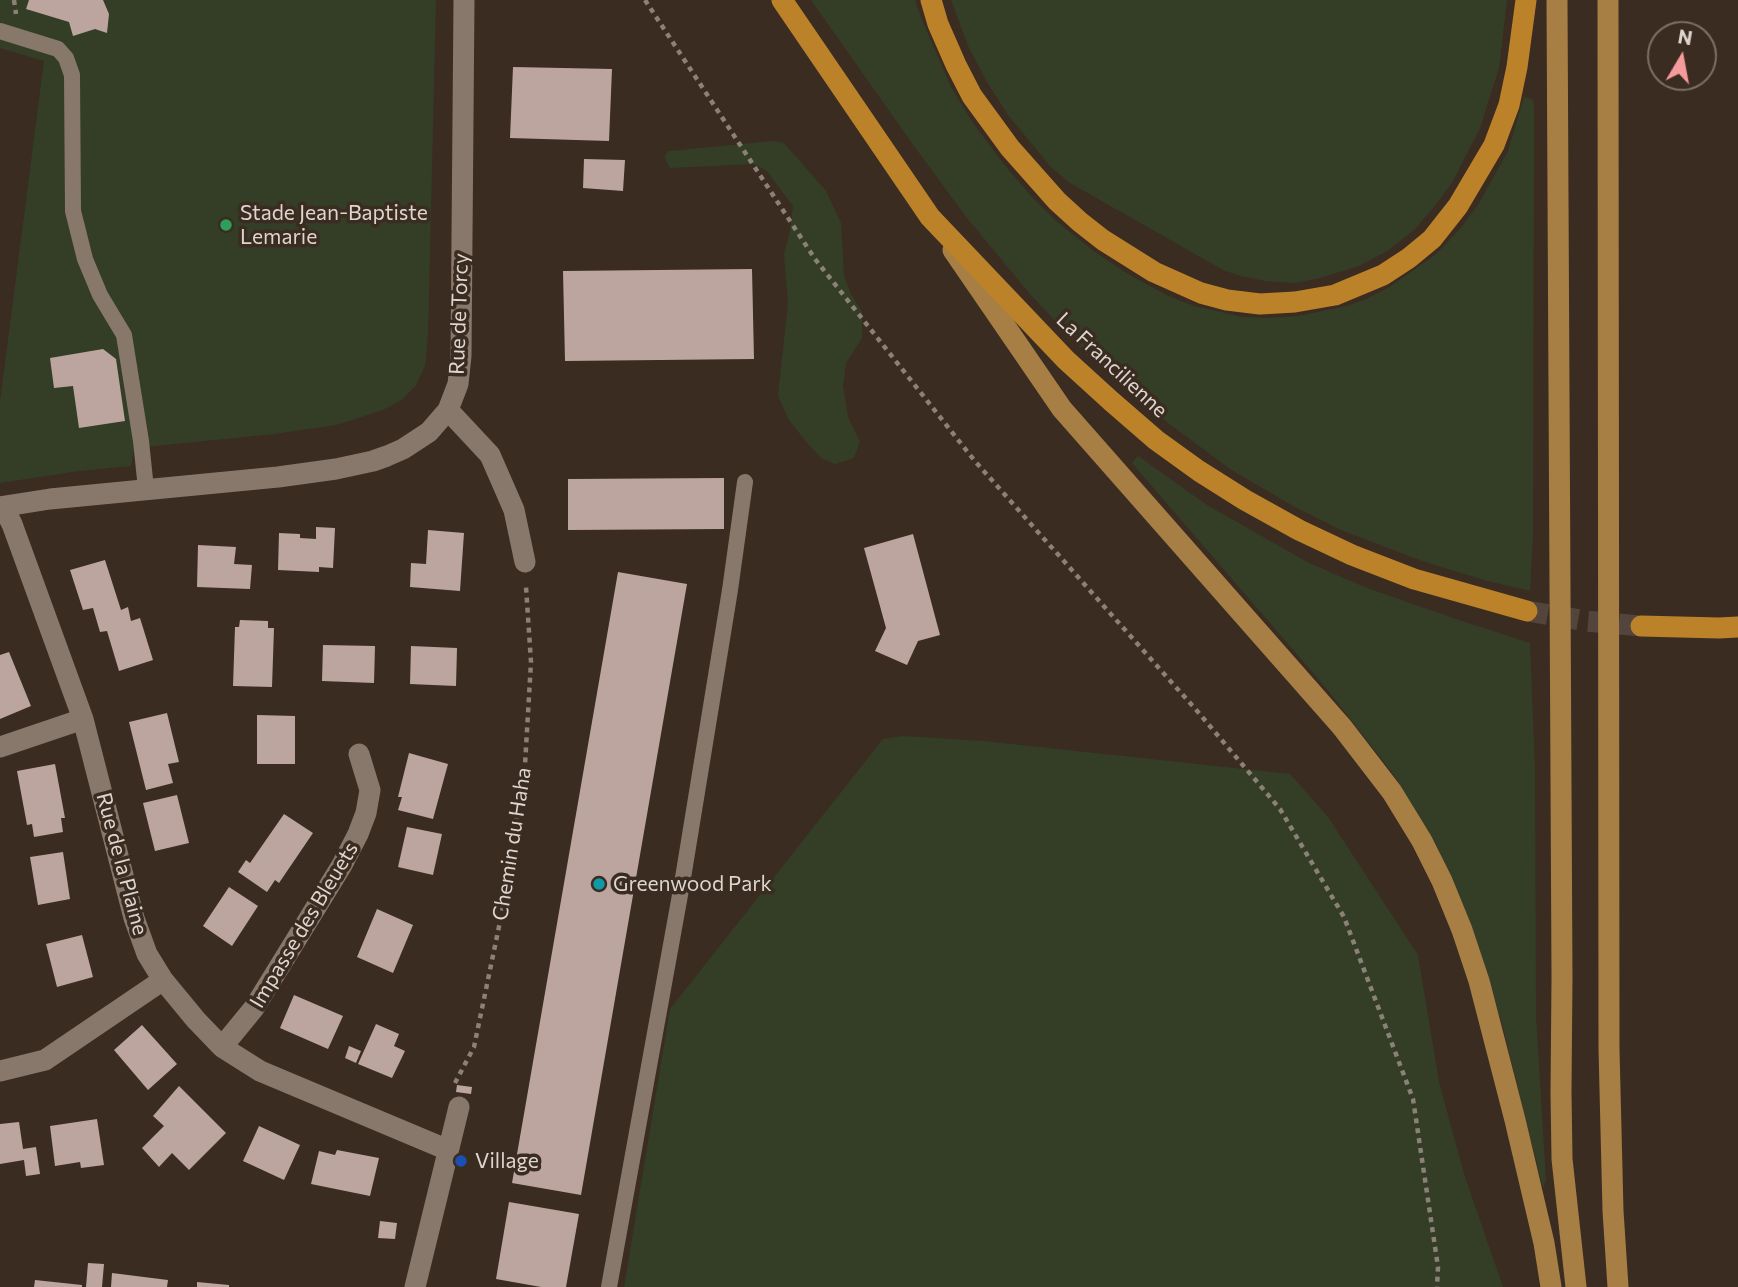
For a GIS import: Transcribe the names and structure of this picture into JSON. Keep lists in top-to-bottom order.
{
  "streets": {
    "highway": ["La Francilienne"],
    "street": ["Rue de Torcy", "Rue de la Plaine", "Impasse des Bleuets"],
    "path": ["Chemin du Haha"]
  },
  "crossings": [
    ["Rue de Torcy", "Rue de la Plaine"],
    ["Rue de la Plaine", "Impasse des Bleuets"]
  ],
  "places": ["Stade Jean-Baptiste Lemarie", "Greenwood Park", "Village"],
  "north": "top"
}
